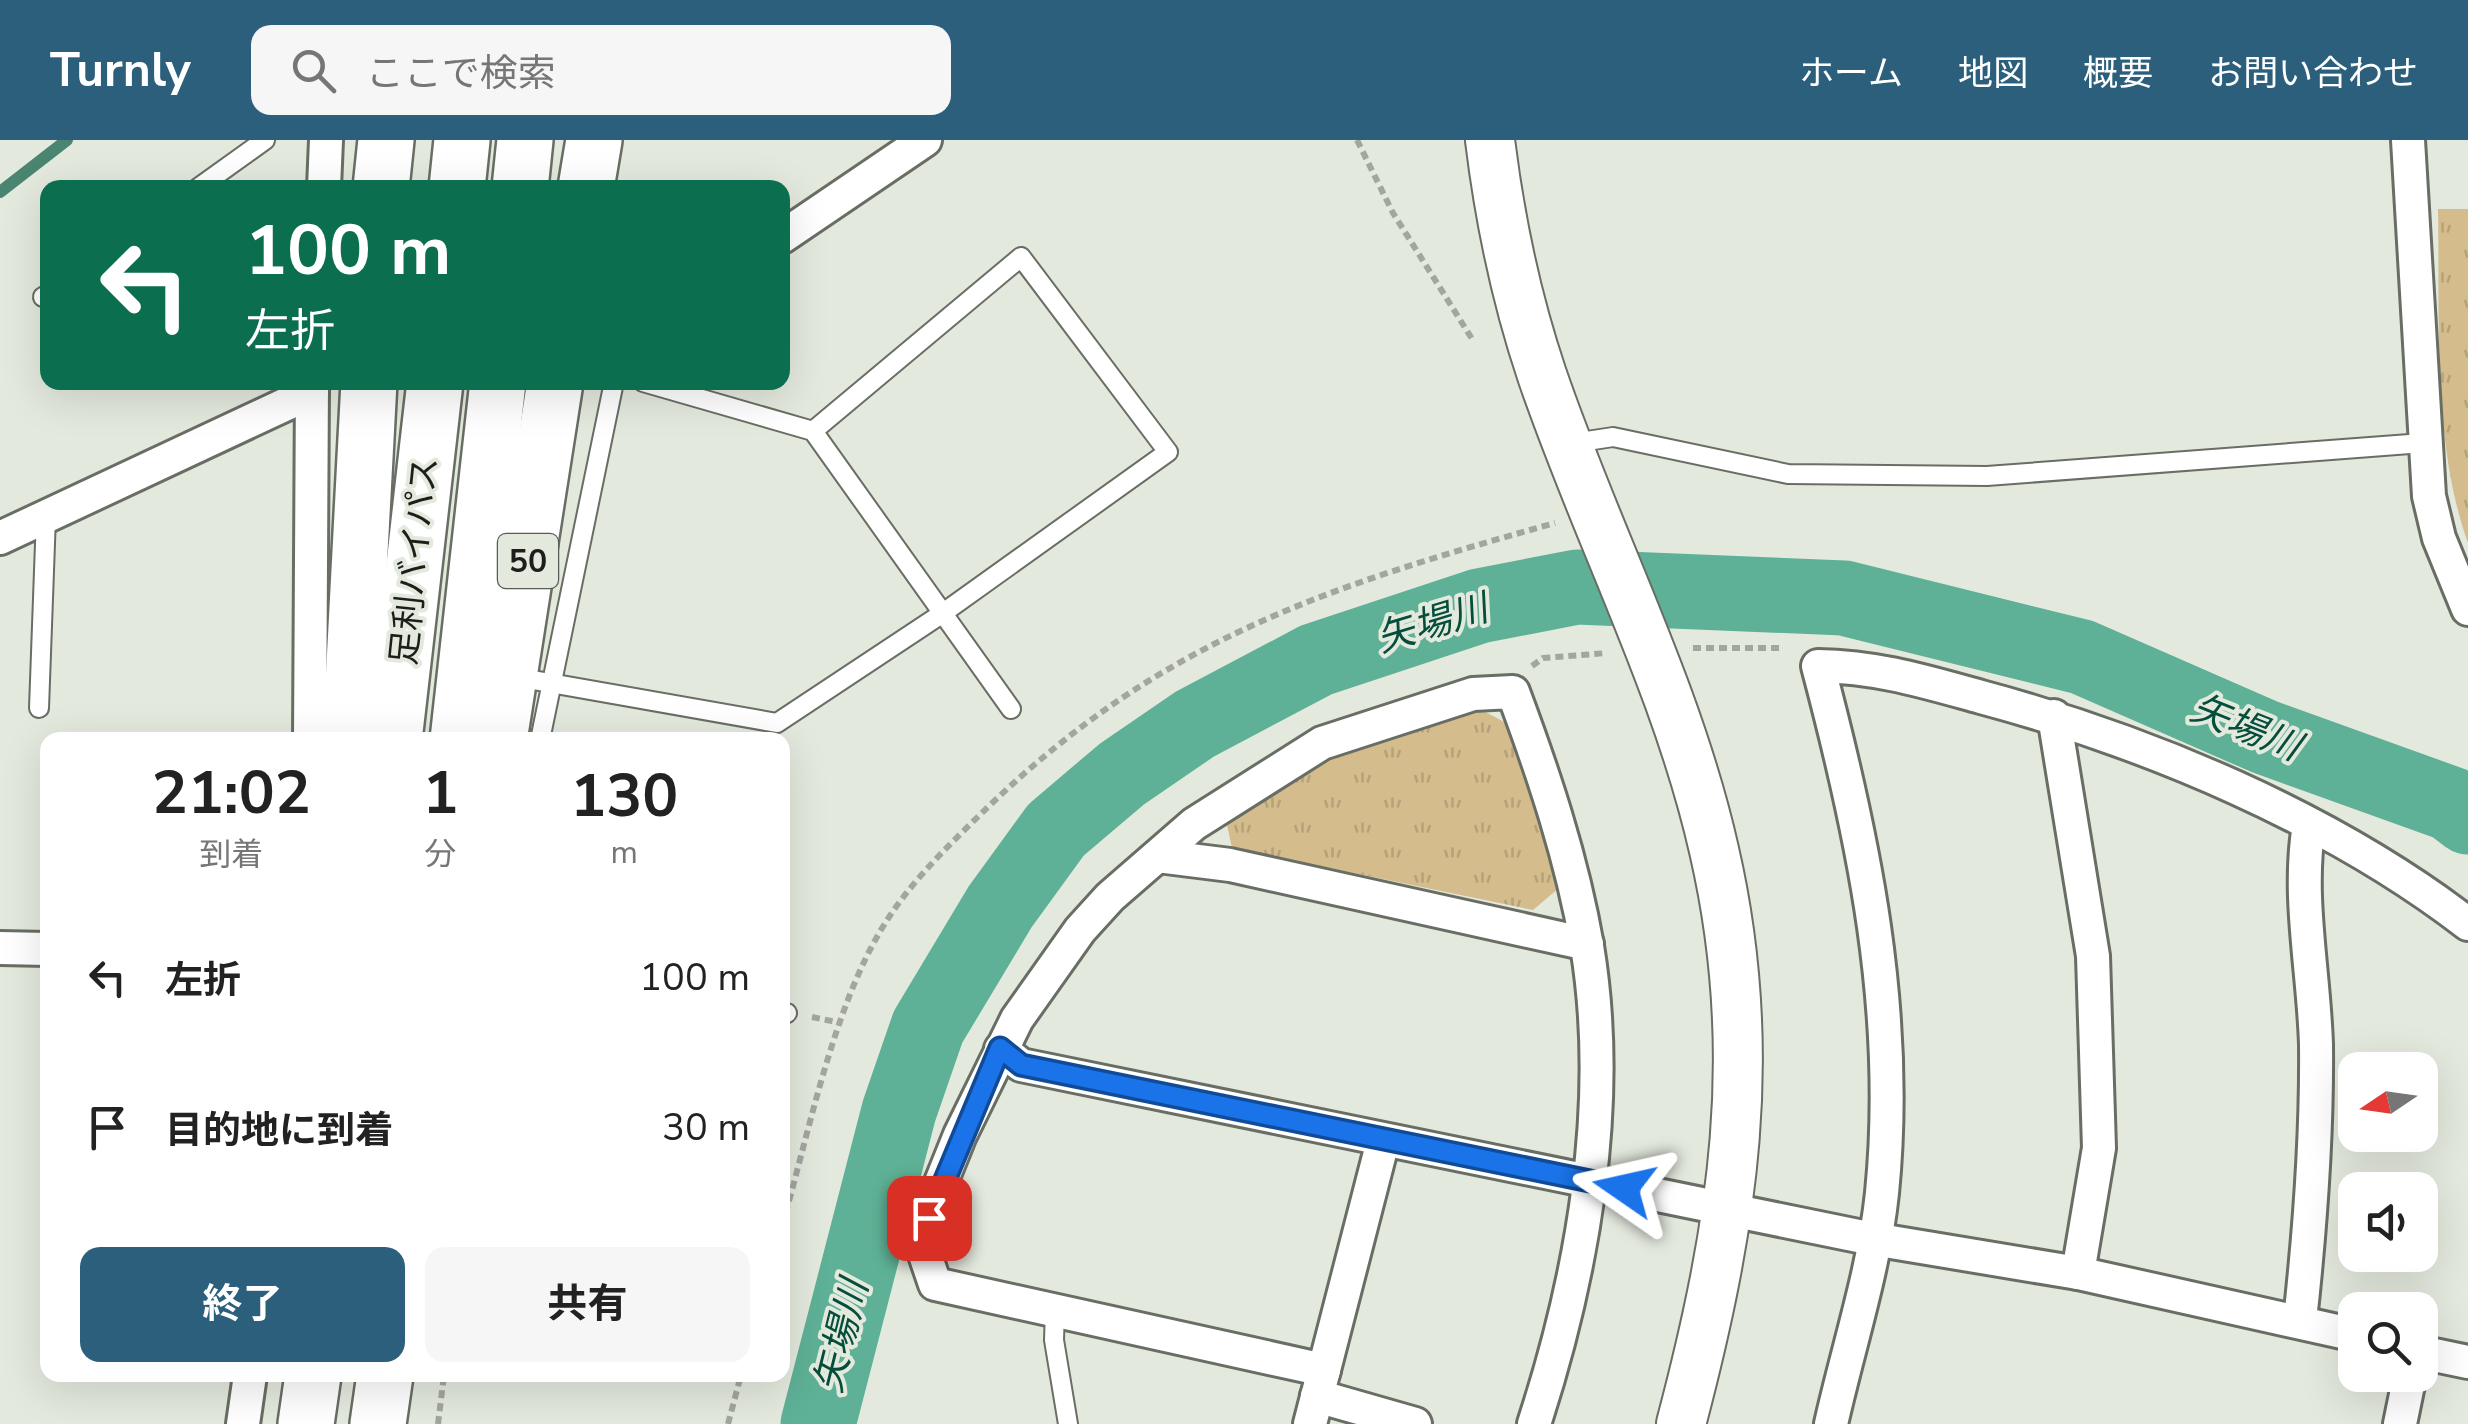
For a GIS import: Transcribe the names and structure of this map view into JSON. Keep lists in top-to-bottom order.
{
  "streets": {
    "highway": ["足利バイパス", "50"]
  },
  "water": ["矢場川"],
  "north": "left",
  "page": {
    "header": "Turnly",
    "search": "ここで検索",
    "nav": [
      "ホーム",
      "地図",
      "概要",
      "お問い合わせ"
    ],
    "turn": ["100 m", "左折"],
    "eta": [
      "21:02",
      "到着",
      "1",
      "分",
      "130",
      "m"
    ],
    "list": [
      {
        "name": "左折",
        "value": "100 m"
      },
      {
        "name": "目的地に到着",
        "value": "30 m"
      }
    ],
    "buttons": ["終了", "共有"]
  }
}
